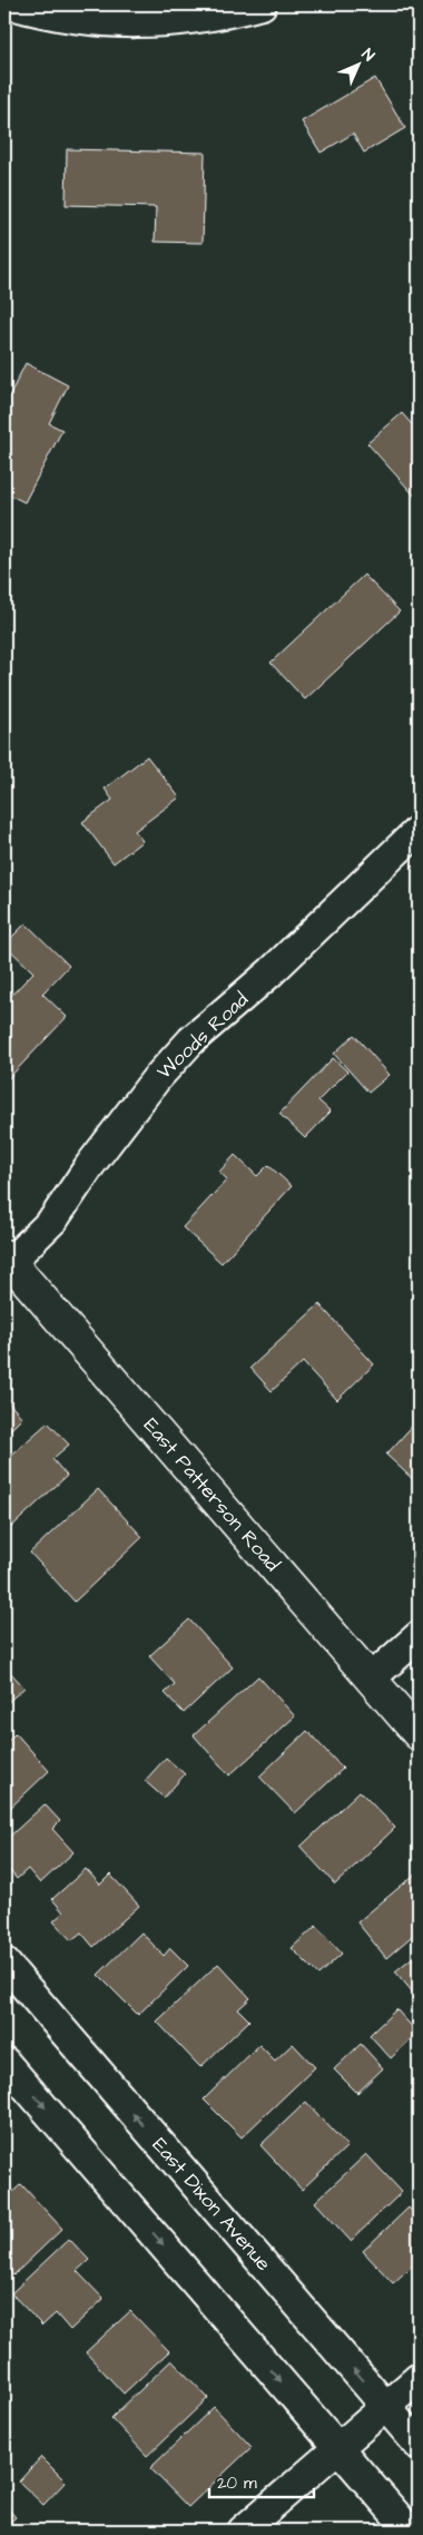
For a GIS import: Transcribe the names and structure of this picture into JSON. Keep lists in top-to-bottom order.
{
  "streets": {
    "main road": ["East Patterson Road"],
    "street": ["Woods Road", "East Dixon Avenue"]
  },
  "crossings": [
    ["Woods Road", "East Patterson Road"]
  ],
  "scale_bar": "20 m",
  "north": "top right"
}
